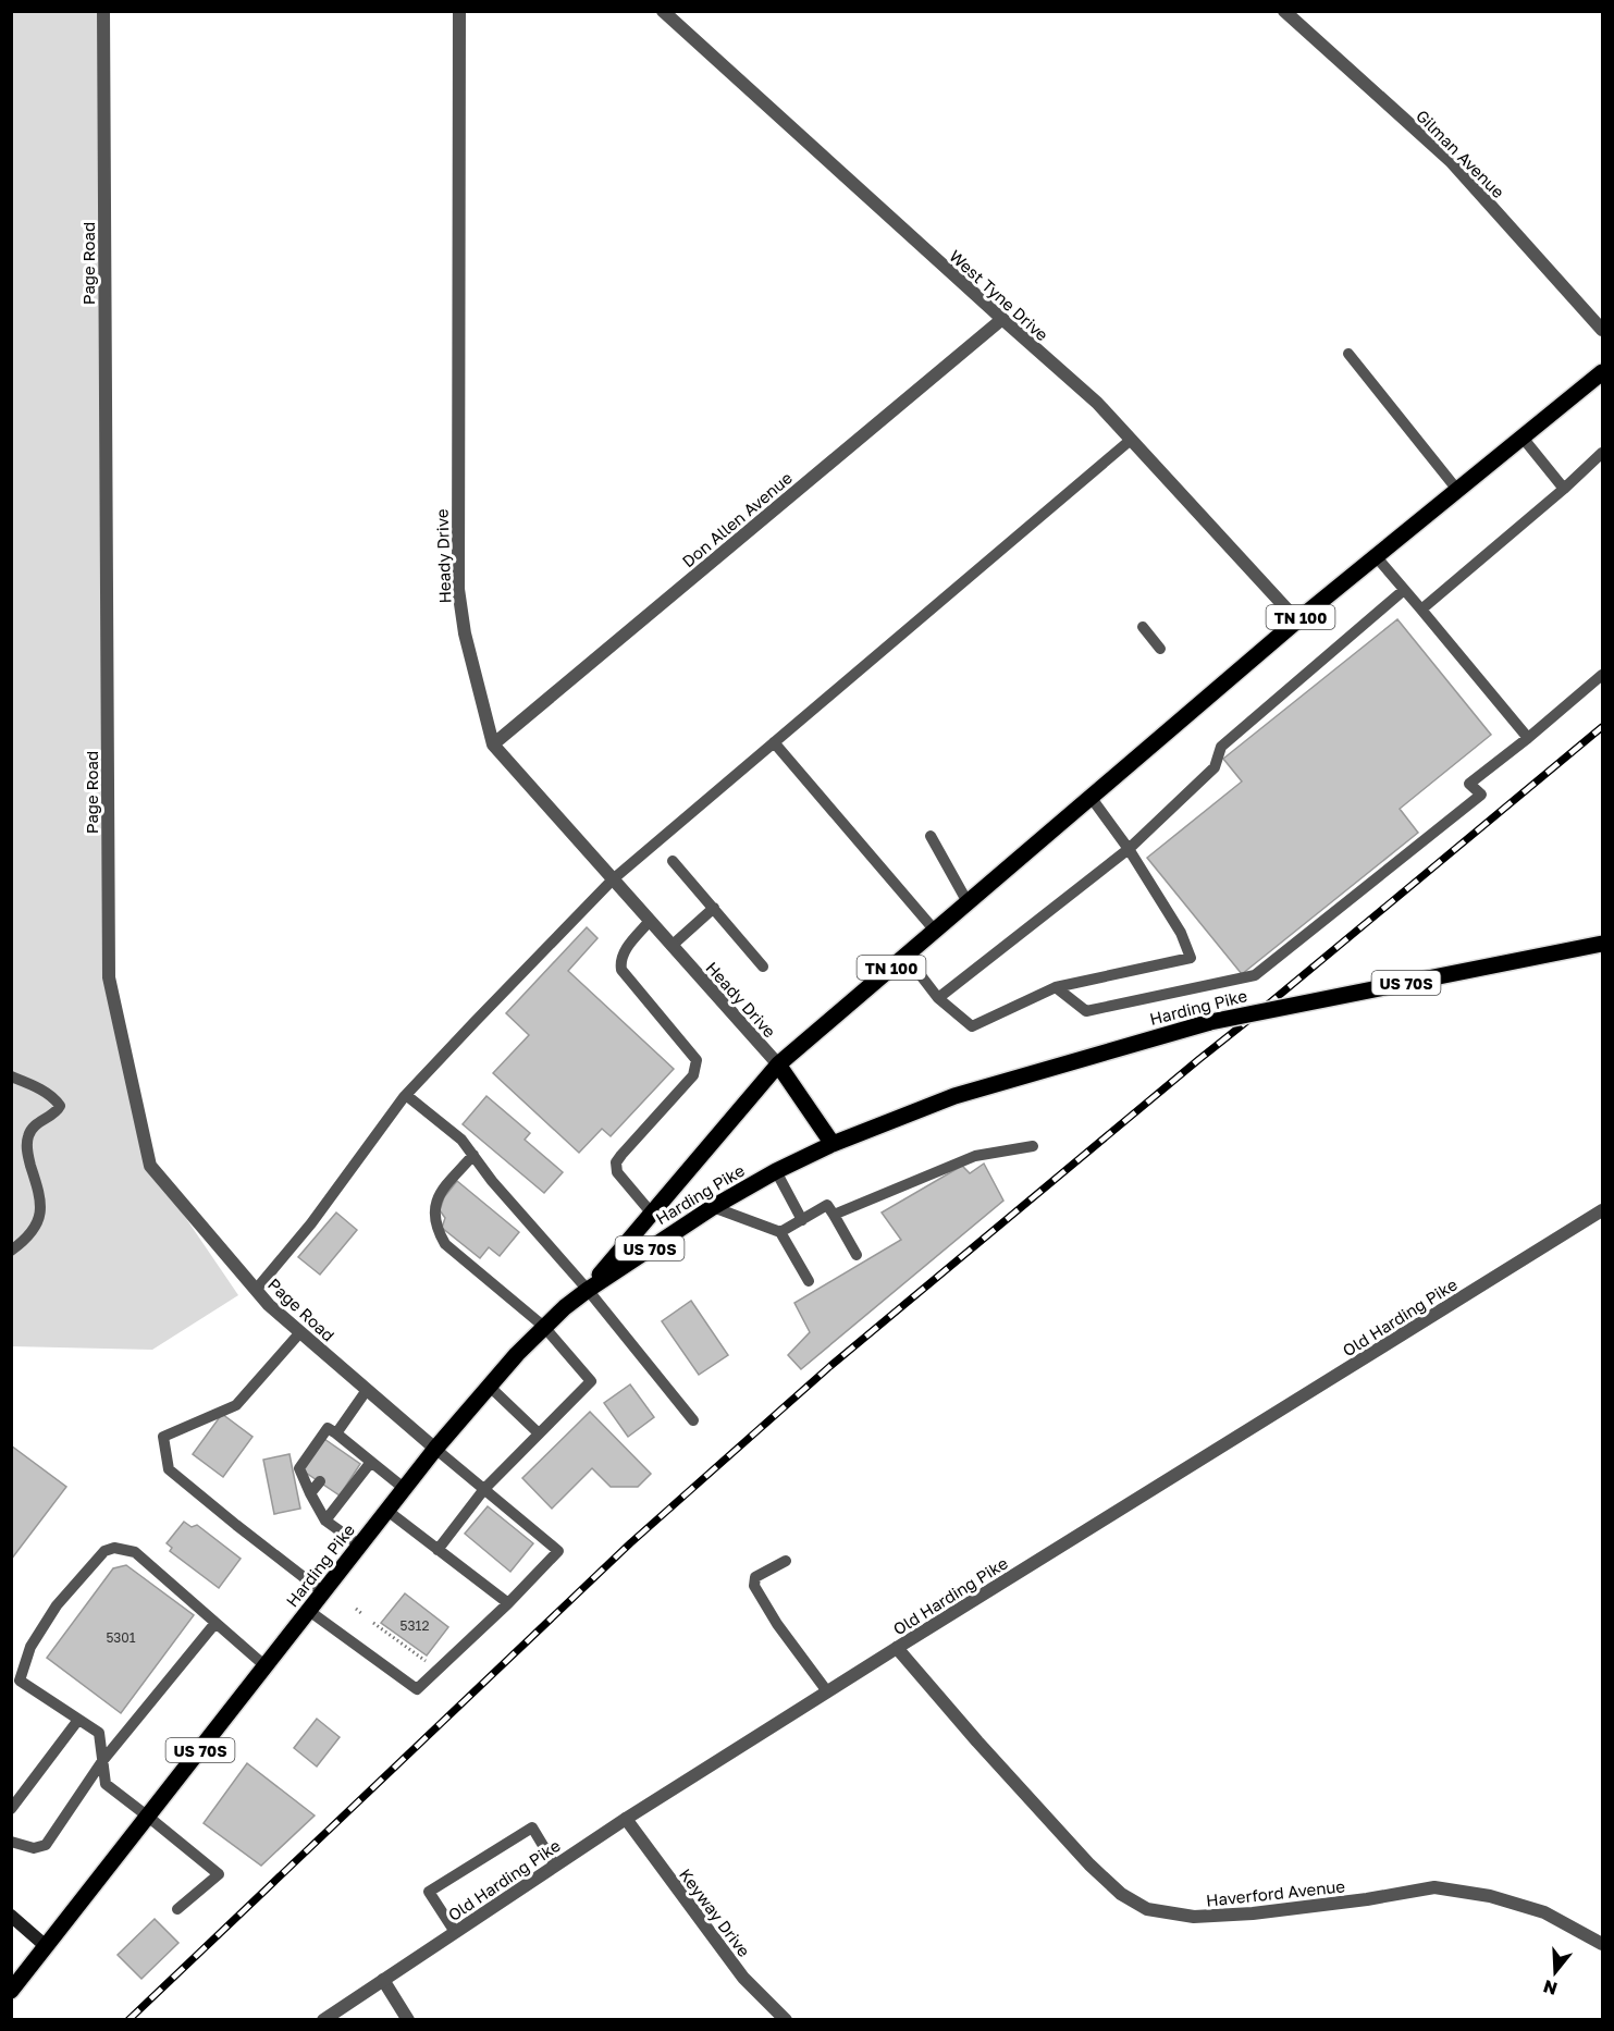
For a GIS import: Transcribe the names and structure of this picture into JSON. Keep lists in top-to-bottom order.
{
  "streets": {
    "main road": ["TN 100", "US 70S", "Harding Pike"],
    "street": [
      "Gilman Avenue",
      "Page Road",
      "West Tyne Drive",
      "Don Allen Avenue",
      "Heady Drive",
      "Old Harding Pike",
      "Haverford Avenue",
      "Keyway Drive"
    ]
  },
  "crossings": [
    ["Page Road", "Harding Pike"],
    ["West Tyne Drive", "Don Allen Avenue"],
    ["West Tyne Drive", "TN 100"],
    ["Don Allen Avenue", "Heady Drive"],
    ["Heady Drive", "TN 100"],
    ["TN 100", "Harding Pike"],
    ["Old Harding Pike", "Haverford Avenue"],
    ["Old Harding Pike", "Keyway Drive"]
  ],
  "house_numbers": ["5312", "5301"],
  "north": "bottom"
}
